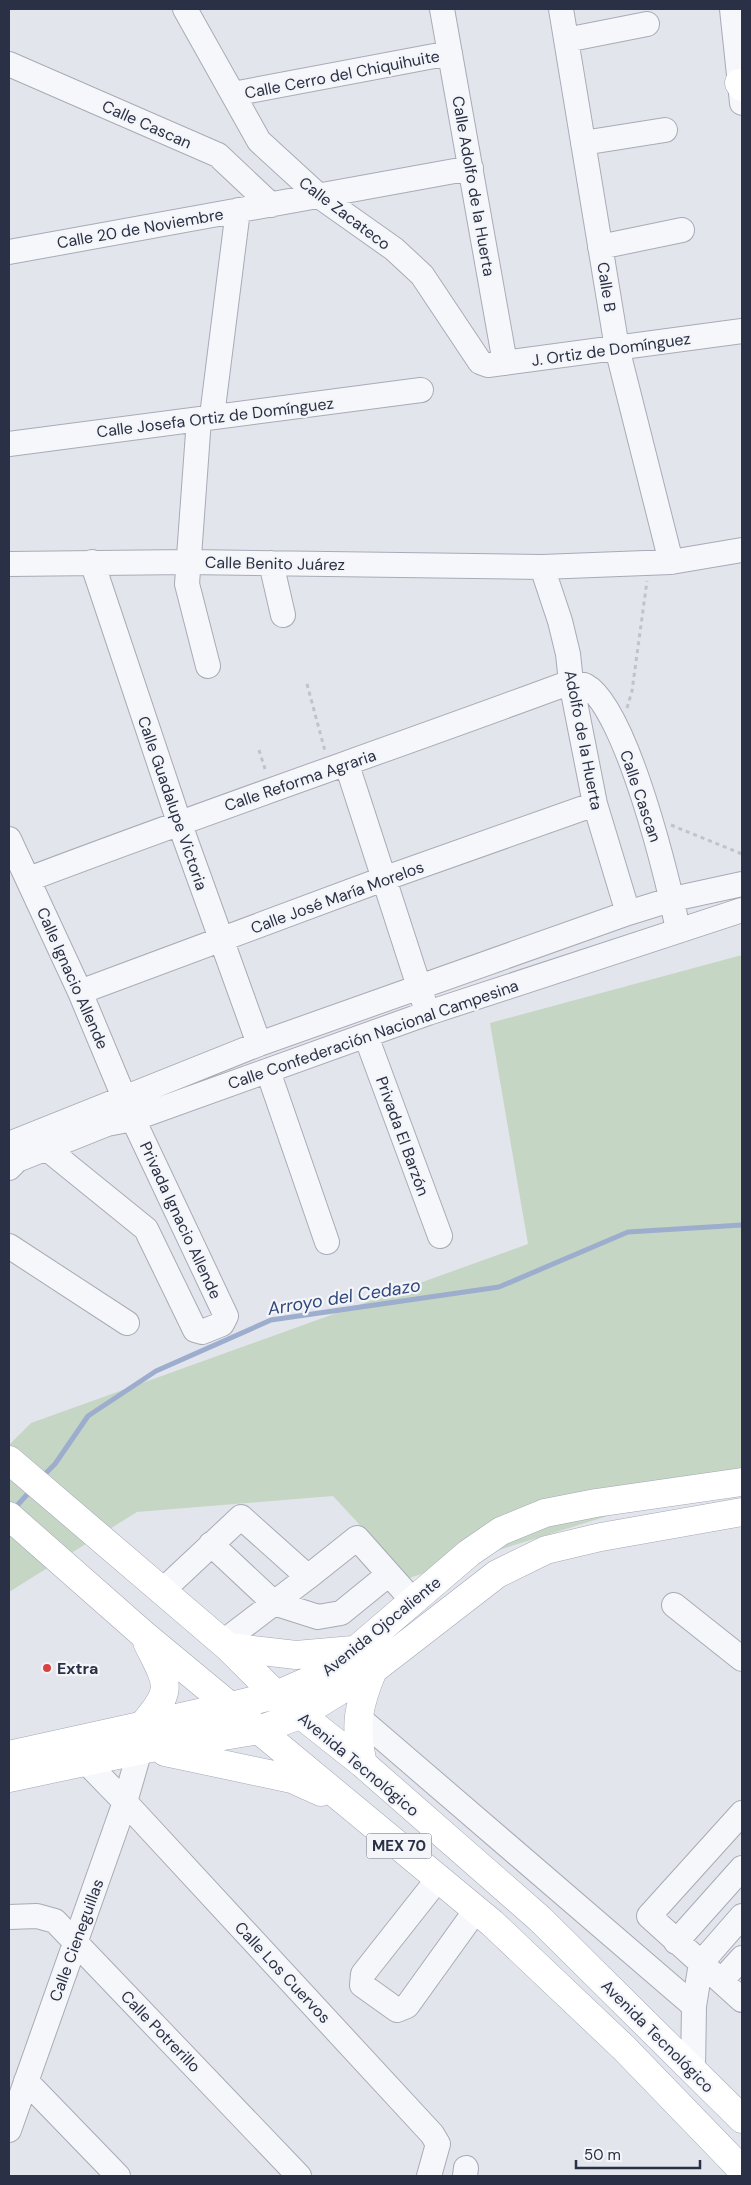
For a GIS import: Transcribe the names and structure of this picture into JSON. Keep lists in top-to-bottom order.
{
  "streets": {
    "main road": ["Avenida Ojocaliente", "Avenida Tecnológico", "MEX 70"],
    "street": [
      "Calle Cerro del Chiquihuite",
      "Calle Cascan",
      "Calle Adolfo de la Huerta",
      "Calle Zacateco",
      "Calle 20 de Noviembre",
      "Calle B",
      "J. Ortiz de Domínguez",
      "Calle Josefa Ortiz de Domínguez",
      "Calle Benito Juárez",
      "Adolfo de la Huerta",
      "Calle Reforma Agraria",
      "Calle Guadalupe Victoria",
      "Calle José María Morelos",
      "Calle Ignacio Allende",
      "Calle Confederación Nacional Campesina",
      "Privada El Barzón",
      "Privada Ignacio Allende",
      "Calle Cieneguillas",
      "Calle Los Cuervos",
      "Calle Potrerillo"
    ]
  },
  "crossings": [
    ["Calle Cerro del Chiquihuite", "Calle Adolfo de la Huerta"],
    ["Calle Cerro del Chiquihuite", "Calle Zacateco"],
    ["Calle Cascan", "Calle 20 de Noviembre"],
    ["Calle Cascan", "Adolfo de la Huerta"],
    ["Calle Cascan", "Calle Reforma Agraria"],
    ["Calle Cascan", "Calle Confederación Nacional Campesina"],
    ["Calle Adolfo de la Huerta", "Calle 20 de Noviembre"],
    ["Calle Adolfo de la Huerta", "J. Ortiz de Domínguez"],
    ["Calle Zacateco", "Calle 20 de Noviembre"],
    ["Calle Zacateco", "J. Ortiz de Domínguez"],
    ["Calle B", "J. Ortiz de Domínguez"],
    ["Calle B", "Calle Benito Juárez"],
    ["Calle Benito Juárez", "Adolfo de la Huerta"],
    ["Calle Benito Juárez", "Calle Guadalupe Victoria"],
    ["Adolfo de la Huerta", "Calle Reforma Agraria"],
    ["Adolfo de la Huerta", "Calle José María Morelos"],
    ["Adolfo de la Huerta", "Calle Confederación Nacional Campesina"],
    ["Calle Reforma Agraria", "Calle Guadalupe Victoria"],
    ["Calle Reforma Agraria", "Calle Ignacio Allende"],
    ["Calle Guadalupe Victoria", "Calle José María Morelos"],
    ["Calle Guadalupe Victoria", "Calle Confederación Nacional Campesina"],
    ["Calle José María Morelos", "Calle Ignacio Allende"],
    ["Calle Ignacio Allende", "Calle Confederación Nacional Campesina"],
    ["Calle Ignacio Allende", "Privada Ignacio Allende"],
    ["Calle Confederación Nacional Campesina", "Privada El Barzón"],
    ["Calle Confederación Nacional Campesina", "Privada Ignacio Allende"],
    ["Avenida Ojocaliente", "Avenida Tecnológico"],
    ["Avenida Ojocaliente", "Calle Cieneguillas"],
    ["Avenida Ojocaliente", "Calle Los Cuervos"],
    ["Calle Cieneguillas", "Calle Los Cuervos"],
    ["Calle Cieneguillas", "Calle Potrerillo"]
  ],
  "water": ["Arroyo del Cedazo"],
  "places": ["Extra"],
  "scale_bar": "50 m"
}
